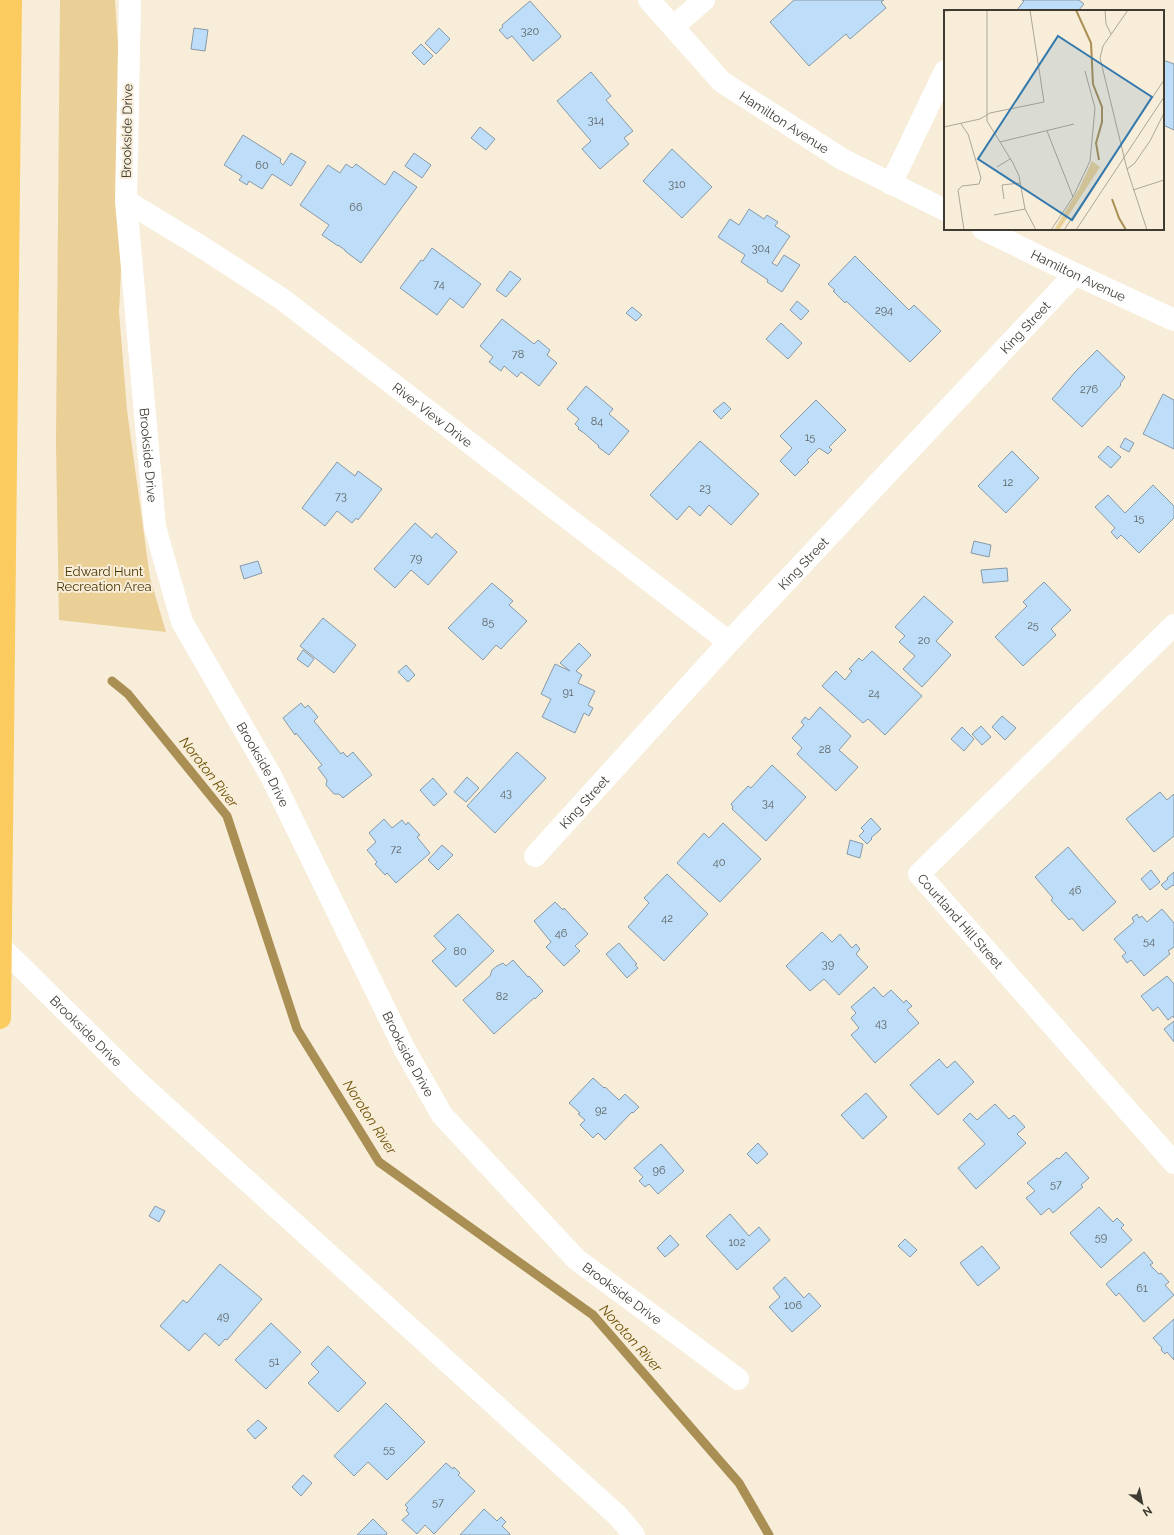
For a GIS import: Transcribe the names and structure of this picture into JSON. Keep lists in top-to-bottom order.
{
  "streets": {
    "street": [
      "Hamilton Avenue",
      "Brookside Drive",
      "King Street",
      "River View Drive",
      "Courtland Hill Street"
    ]
  },
  "crossings": [
    ["Hamilton Avenue", "King Street"],
    ["Brookside Drive", "River View Drive"],
    ["King Street", "River View Drive"]
  ],
  "water": ["Noroton River"],
  "parks": ["Edward Hunt Recreation Area"],
  "house_numbers": [
    "320",
    "314",
    "60",
    "310",
    "66",
    "304",
    "74",
    "294",
    "78",
    "276",
    "84",
    "15",
    "12",
    "23",
    "73",
    "15",
    "79",
    "85",
    "25",
    "20",
    "91",
    "24",
    "28",
    "43",
    "34",
    "72",
    "40",
    "46",
    "42",
    "46",
    "54",
    "80",
    "39",
    "82",
    "43",
    "92",
    "96",
    "57",
    "59",
    "102",
    "61",
    "106",
    "49",
    "51",
    "55",
    "57"
  ],
  "north": "bottom right"
}
